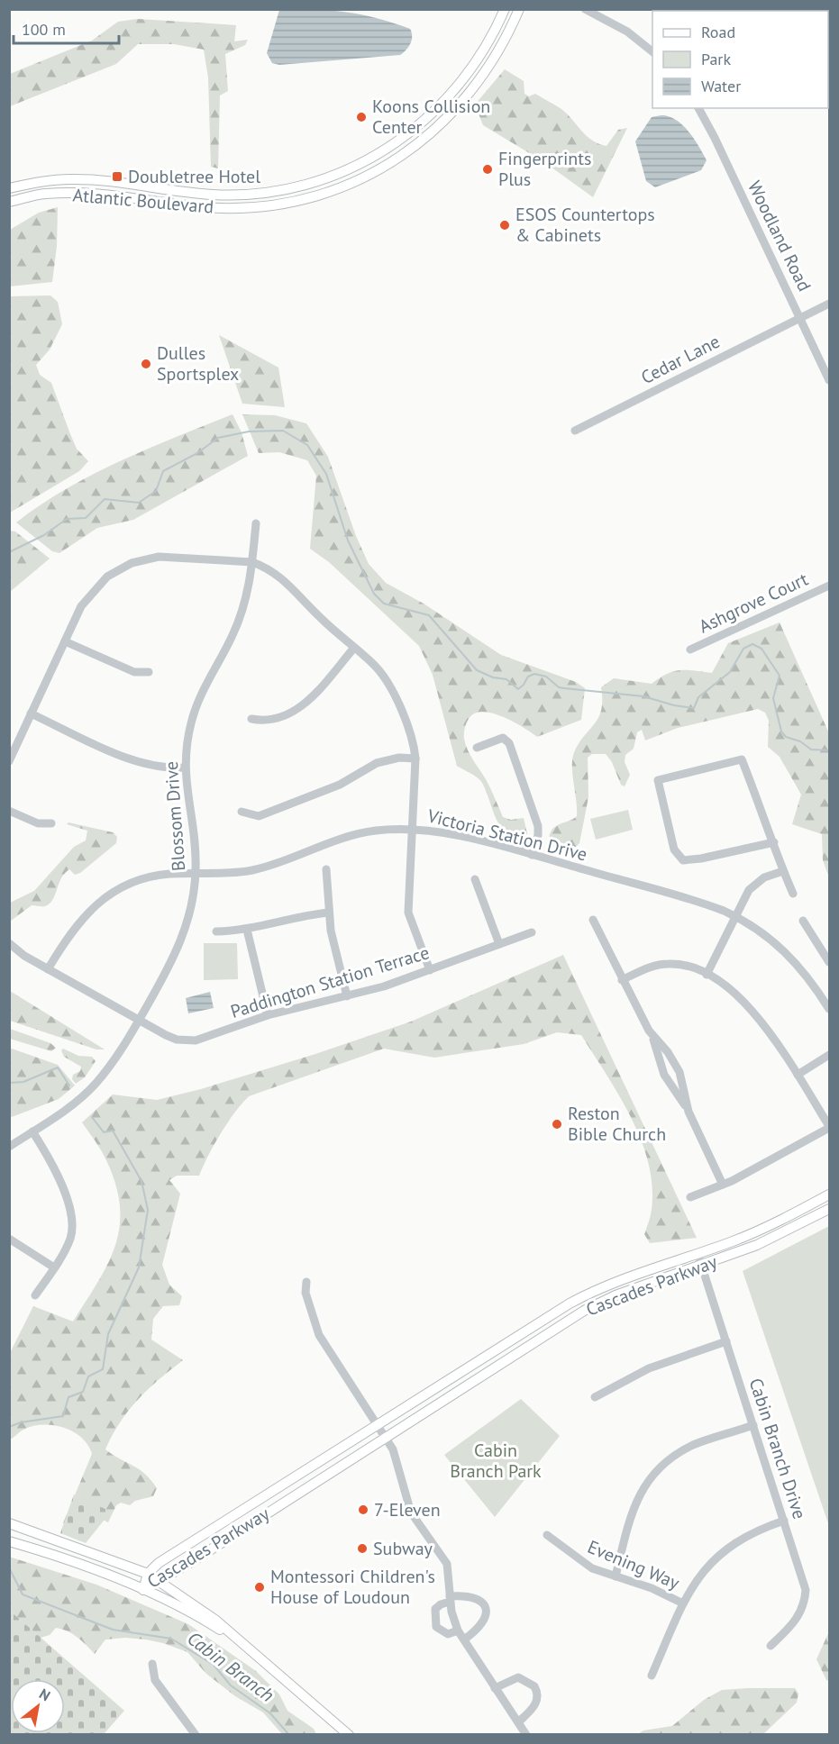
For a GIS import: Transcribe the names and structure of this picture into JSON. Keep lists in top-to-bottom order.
{
  "streets": {
    "main road": ["Atlantic Boulevard", "Cascades Parkway"],
    "street": [
      "Woodland Road",
      "Cedar Lane",
      "Ashgrove Court",
      "Blossom Drive",
      "Victoria Station Drive",
      "Paddington Station Terrace",
      "Cabin Branch Drive",
      "Evening Way"
    ]
  },
  "crossings": [
    ["Woodland Road", "Cedar Lane"],
    ["Blossom Drive", "Victoria Station Drive"],
    ["Blossom Drive", "Paddington Station Terrace"],
    ["Victoria Station Drive", "Paddington Station Terrace"],
    ["Cascades Parkway", "Cabin Branch Drive"]
  ],
  "water": ["Cabin Branch"],
  "parks": ["Cabin Branch Park"],
  "places": {
    "other": [
      "Koons Collision Center",
      "Fingerprints Plus",
      "ESOS Countertops & Cabinets",
      "Dulles Sportsplex",
      "Reston Bible Church",
      "7-Eleven",
      "Subway",
      "Montessori Children's House of Loudoun"
    ],
    "transit": ["Doubletree Hotel"]
  },
  "legend": ["Road", "Park", "Water"],
  "scale_bar": "100 m",
  "north": "top right"
}
